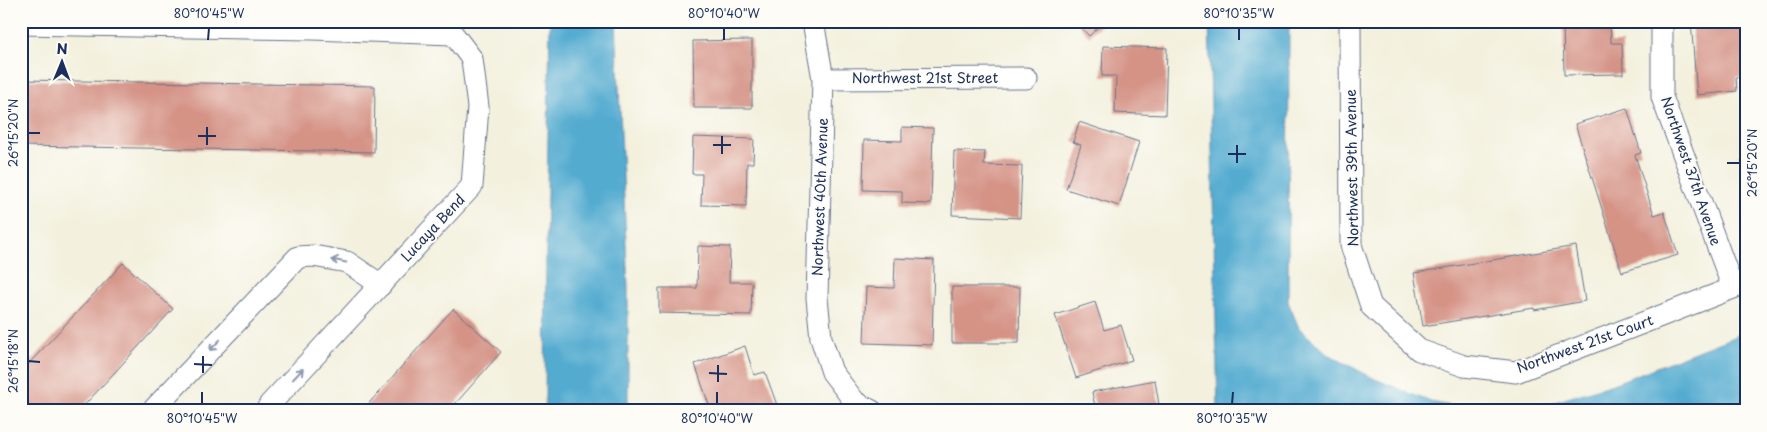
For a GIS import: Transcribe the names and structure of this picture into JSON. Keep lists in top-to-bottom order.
{
  "streets": {
    "street": [
      "Northwest 21st Street",
      "Northwest 39th Avenue",
      "Northwest 37th Avenue",
      "Northwest 40th Avenue",
      "Lucaya Bend",
      "Northwest 21st Court"
    ]
  },
  "crossings": [
    ["Northwest 21st Street", "Northwest 40th Avenue"],
    ["Northwest 39th Avenue", "Northwest 21st Court"],
    ["Northwest 37th Avenue", "Northwest 21st Court"]
  ],
  "north": "top",
  "coordinates": [
    "80°10'45\"W",
    "80°10'40\"W",
    "80°10'35\"W",
    "26°15'20\"N",
    "26°15'18\"N"
  ]
}
